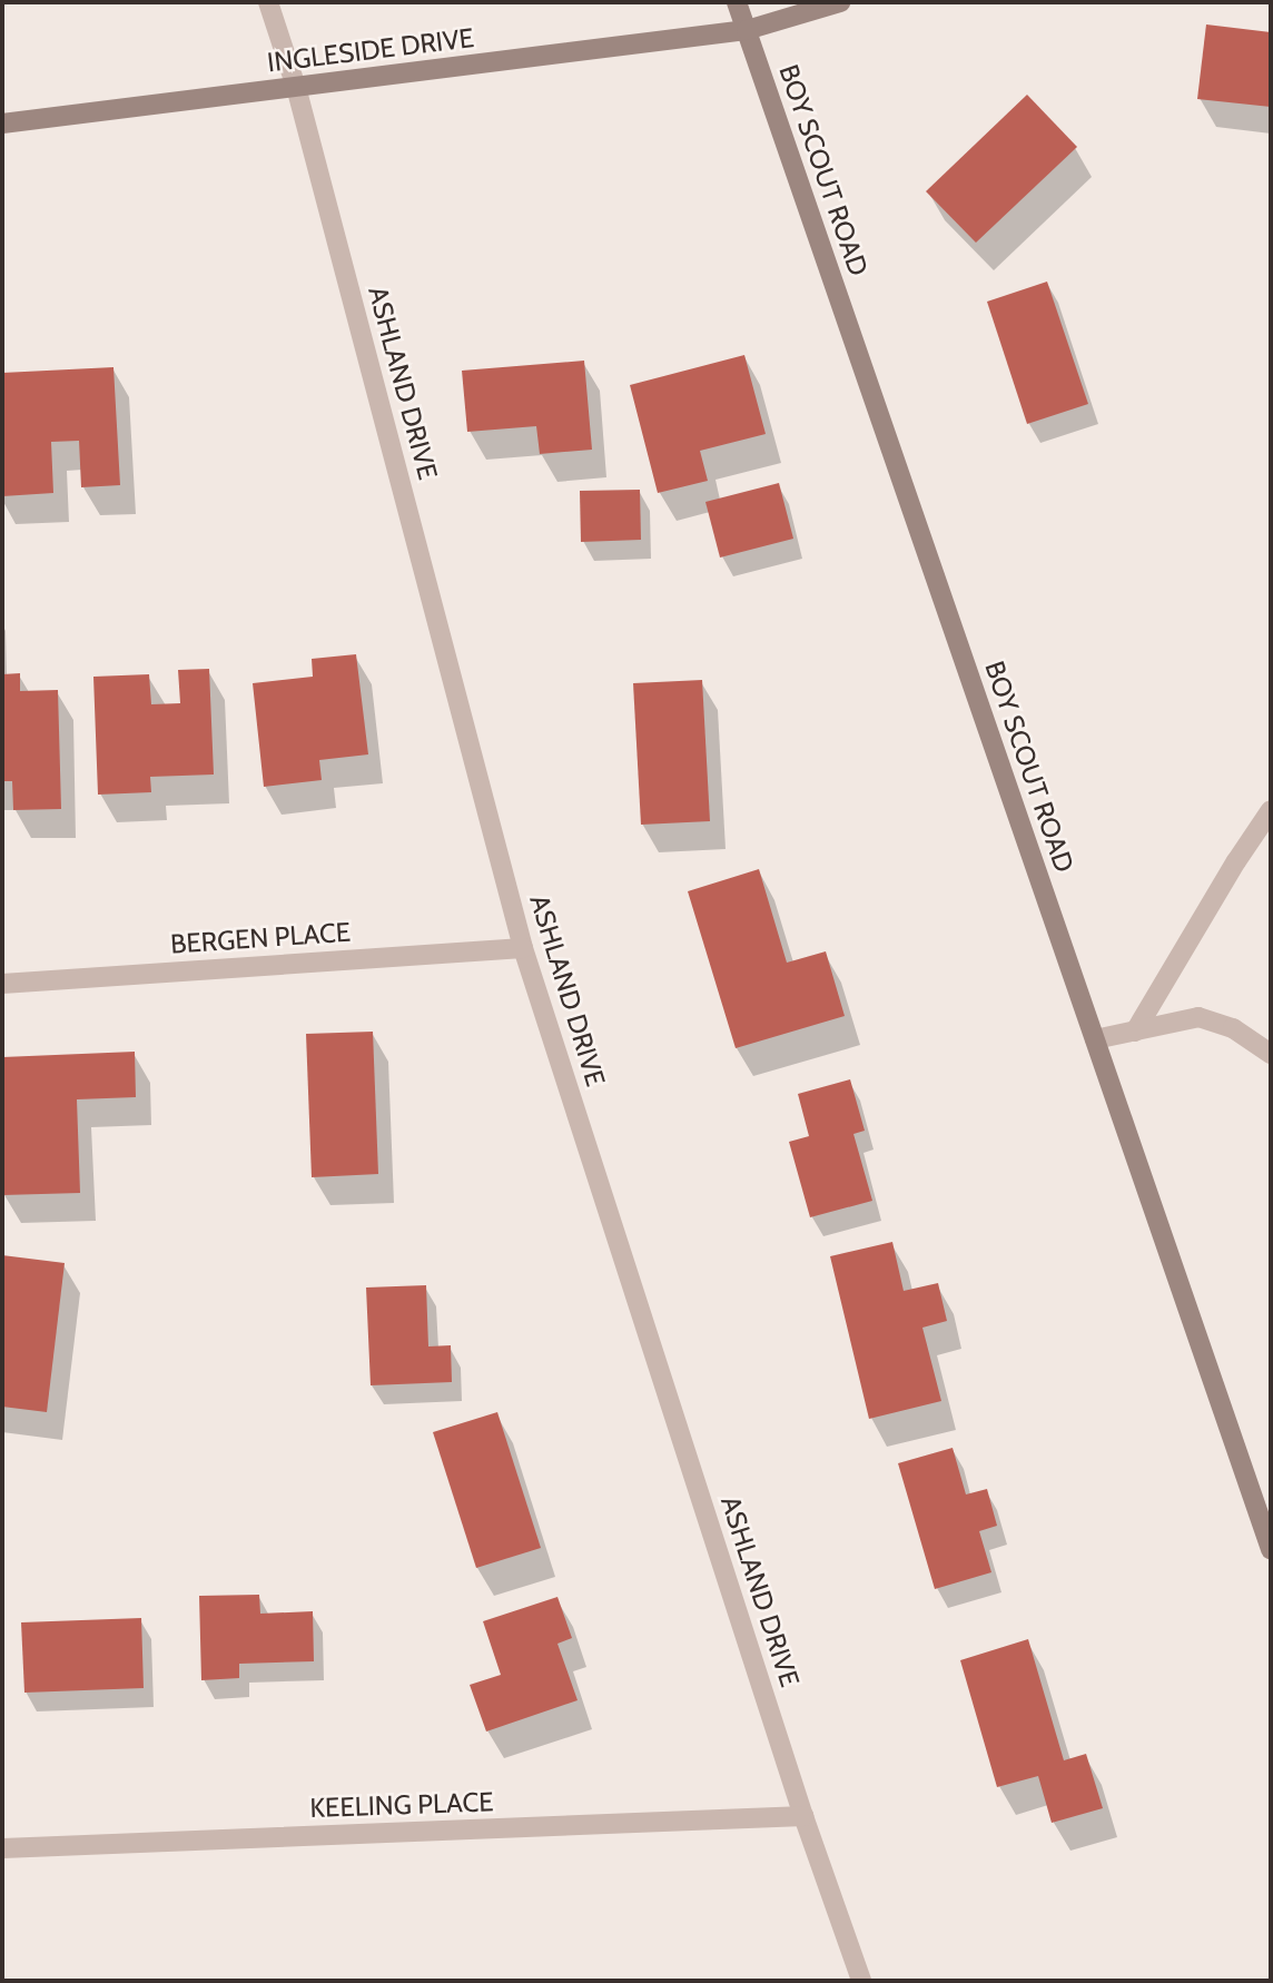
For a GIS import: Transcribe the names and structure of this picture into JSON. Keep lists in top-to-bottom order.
{
  "streets": {
    "street": [
      "INGLESIDE DRIVE",
      "BOY SCOUT ROAD",
      "ASHLAND DRIVE",
      "BERGEN PLACE",
      "KEELING PLACE"
    ]
  },
  "crossings": [
    ["INGLESIDE DRIVE", "BOY SCOUT ROAD"],
    ["INGLESIDE DRIVE", "ASHLAND DRIVE"],
    ["ASHLAND DRIVE", "BERGEN PLACE"],
    ["ASHLAND DRIVE", "KEELING PLACE"]
  ]
}
